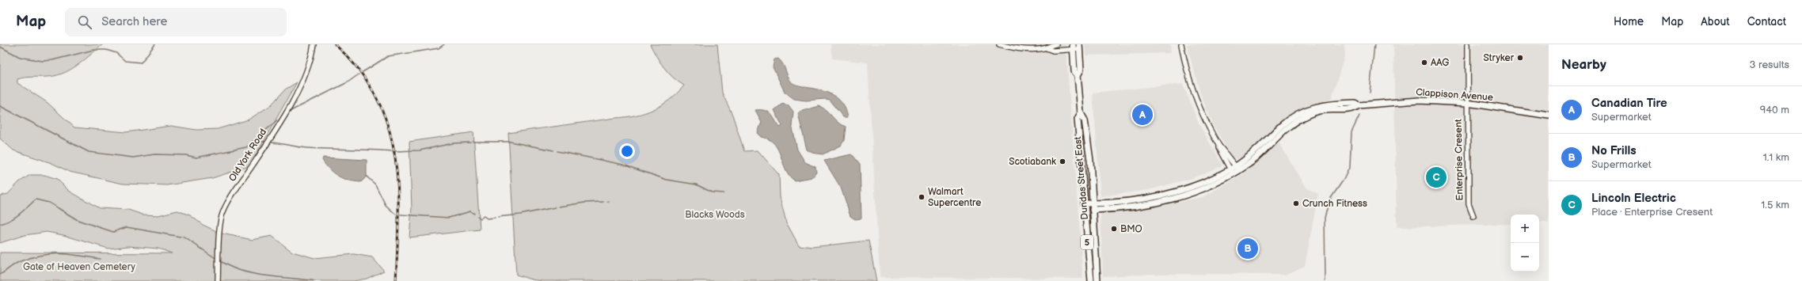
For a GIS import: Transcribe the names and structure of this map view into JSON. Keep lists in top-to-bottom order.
{
  "streets": {
    "main road": ["Clappison Avenue", "Dundas Street East", "5"],
    "street": ["Old York Road", "Enterprise Cresent"]
  },
  "crossings": [
    ["Clappison Avenue", "Enterprise Cresent"],
    ["Clappison Avenue", "Dundas Street East"]
  ],
  "parks": ["Blacks Woods", "Gate of Heaven Cemetery"],
  "places": [
    "Stryker",
    "AAG",
    "Scotiabank",
    "Walmart Supercentre",
    "Crunch Fitness",
    "BMO"
  ],
  "page": {
    "header": "Map",
    "search": "Search here",
    "nav": [
      "Home",
      "Map",
      "About",
      "Contact"
    ],
    "heading": ["Nearby", "3 results"],
    "list": [
      {
        "mark": "A",
        "name": "Canadian Tire",
        "note": "Supermarket",
        "value": "940 m"
      },
      {
        "mark": "B",
        "name": "No Frills",
        "note": "Supermarket",
        "value": "1.1 km"
      },
      {
        "mark": "C",
        "name": "Lincoln Electric",
        "note": "Place · Enterprise Cresent",
        "value": "1.5 km"
      }
    ],
    "pins": ["A", "C", "B"],
    "map_buttons": ["+", "−"]
  }
}
